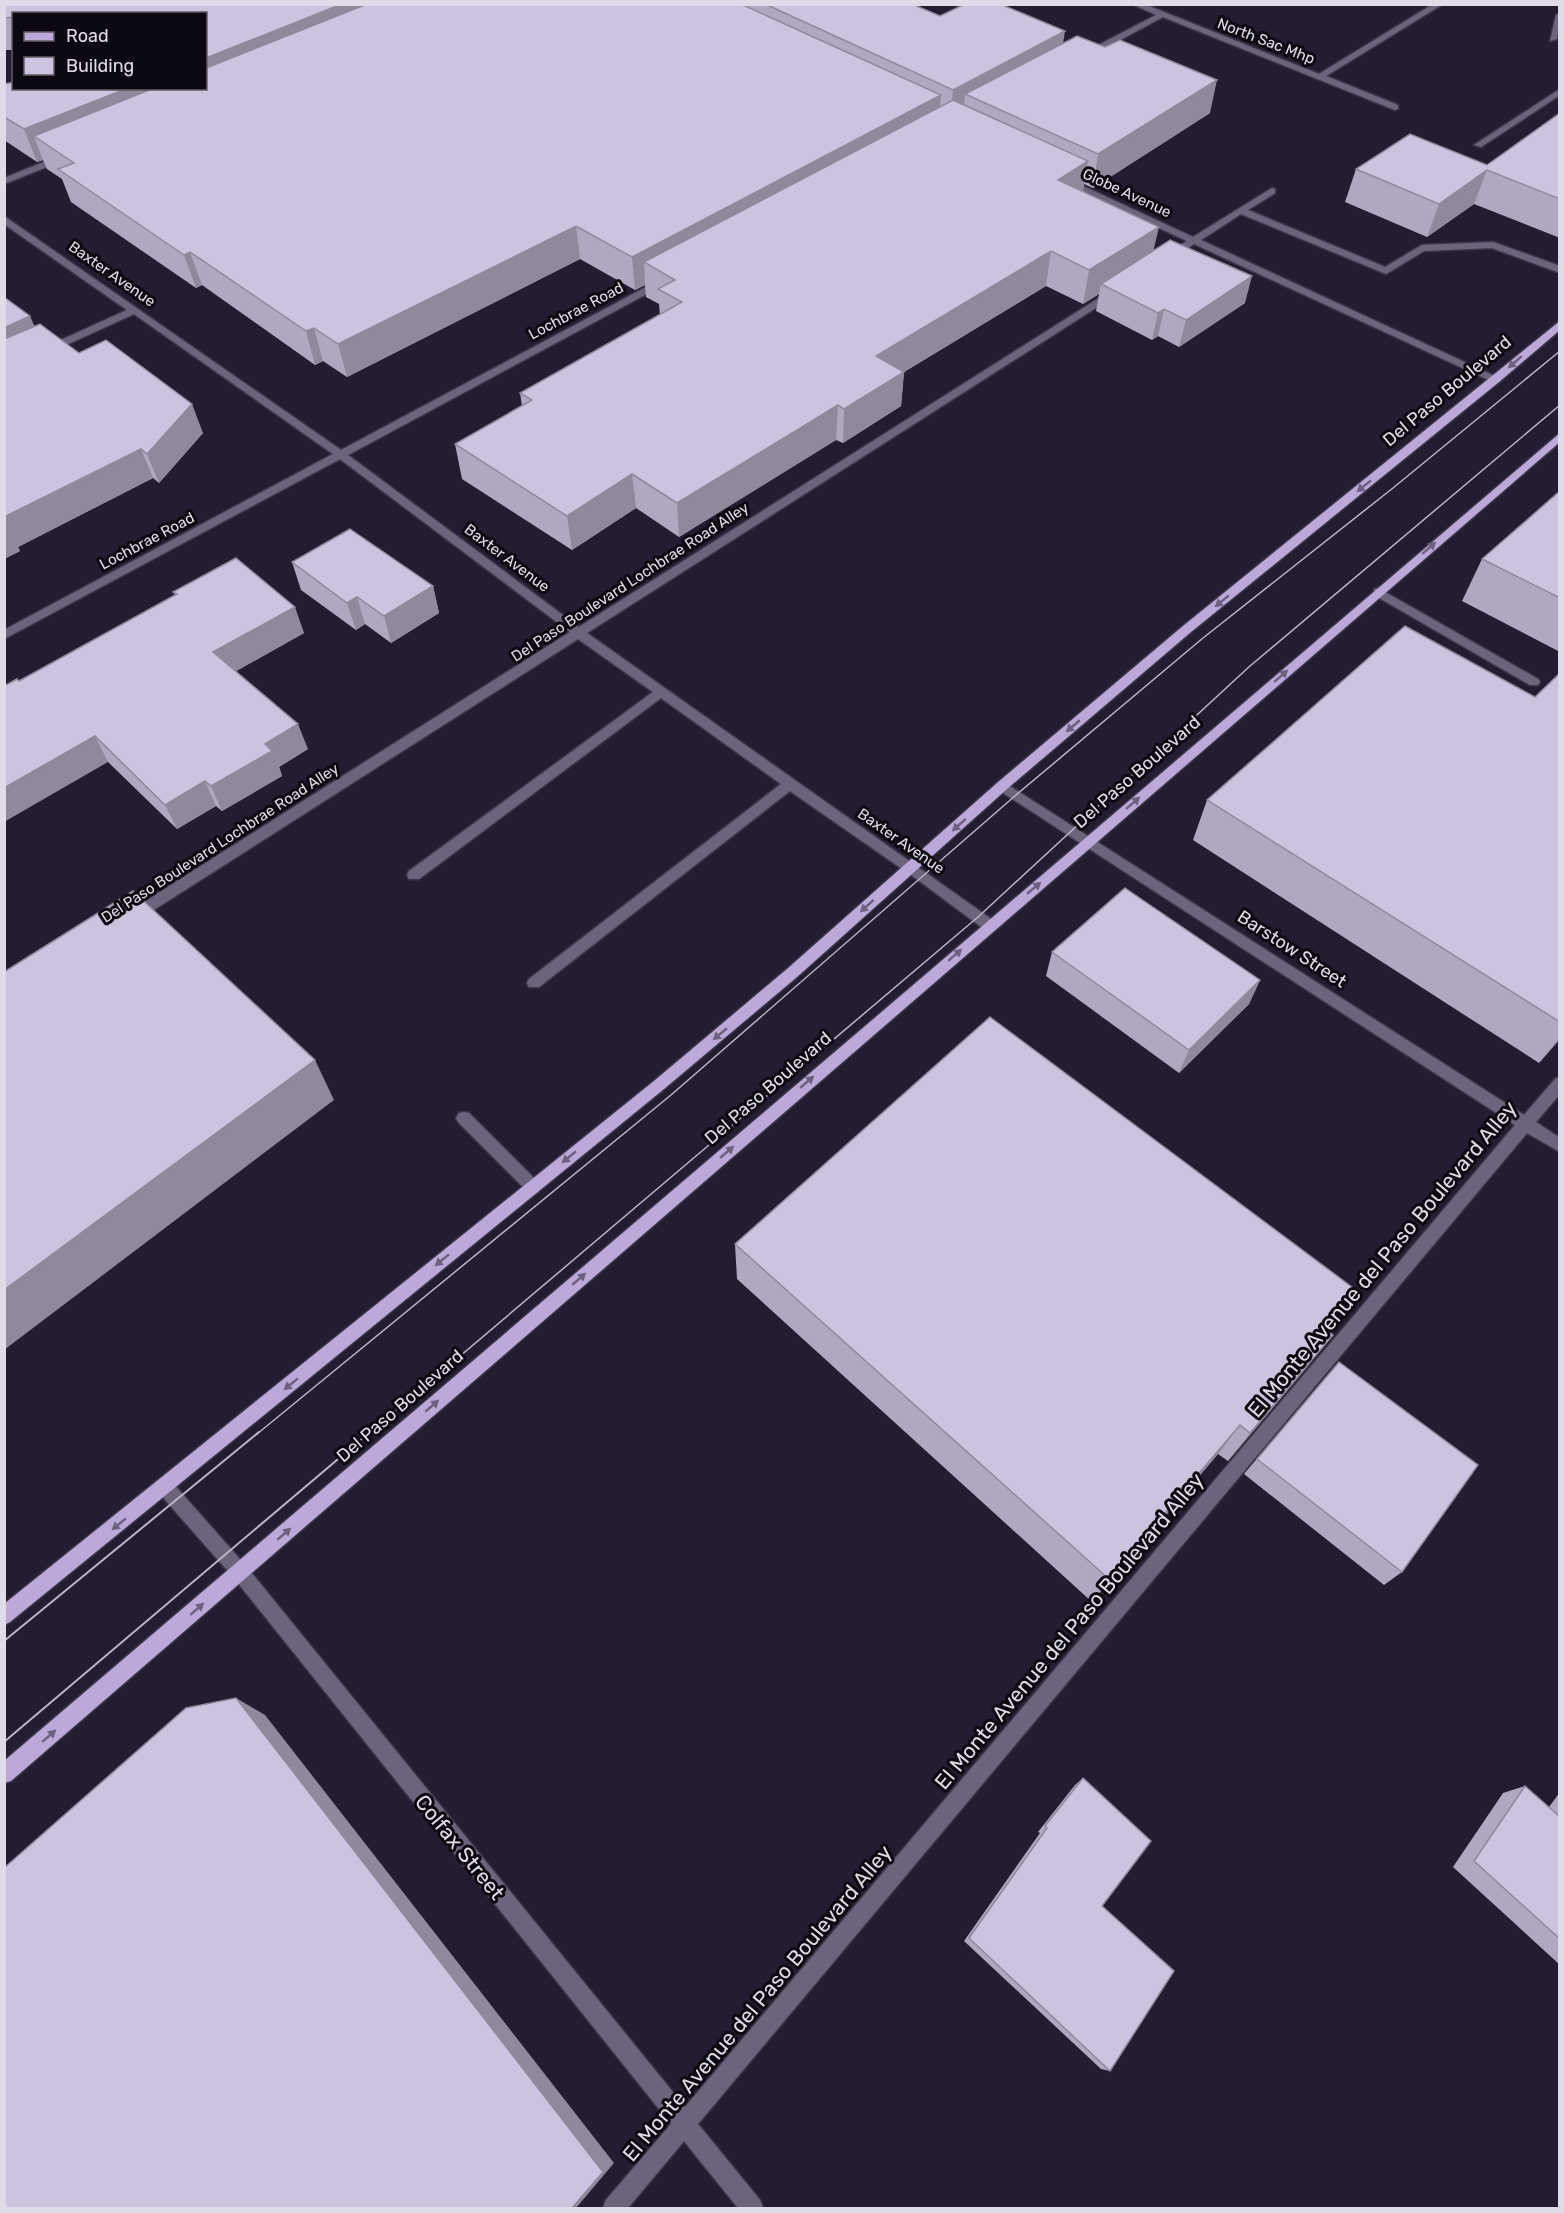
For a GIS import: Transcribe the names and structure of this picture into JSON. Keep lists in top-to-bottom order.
{
  "streets": {
    "main road": ["Del Paso Boulevard"],
    "street": [
      "North Sac Mhp",
      "Globe Avenue",
      "Baxter Avenue",
      "Lochbrae Road",
      "Del Paso Boulevard Lochbrae Road Alley",
      "Barstow Street",
      "El Monte Avenue del Paso Boulevard Alley",
      "Colfax Street"
    ]
  },
  "crossings": [
    ["Globe Avenue", "Del Paso Boulevard"],
    ["Baxter Avenue", "Lochbrae Road"],
    ["Baxter Avenue", "Del Paso Boulevard"],
    ["Baxter Avenue", "Del Paso Boulevard Lochbrae Road Alley"],
    ["Del Paso Boulevard", "Barstow Street"],
    ["Del Paso Boulevard", "Colfax Street"],
    ["Barstow Street", "El Monte Avenue del Paso Boulevard Alley"],
    ["El Monte Avenue del Paso Boulevard Alley", "Colfax Street"]
  ],
  "legend": ["Road", "Building"]
}
